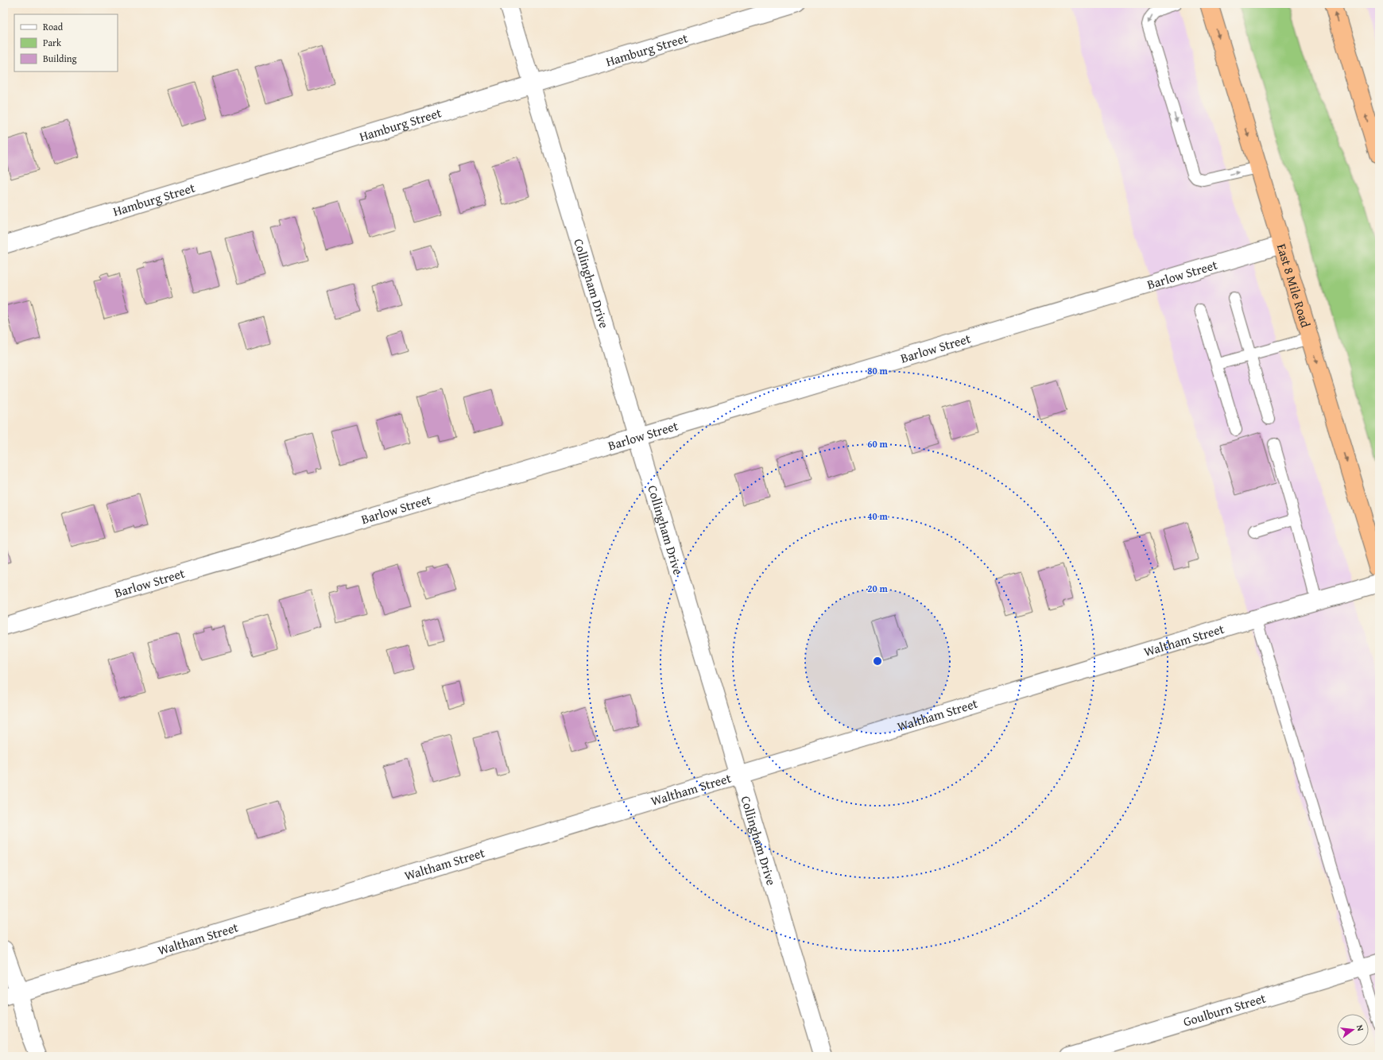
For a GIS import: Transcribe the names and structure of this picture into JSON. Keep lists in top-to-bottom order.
{
  "streets": {
    "highway": ["East 8 Mile Road"],
    "street": [
      "Hamburg Street",
      "Barlow Street",
      "Collingham Drive",
      "Waltham Street",
      "Goulburn Street"
    ]
  },
  "crossings": [
    ["Hamburg Street", "Collingham Drive"],
    ["Barlow Street", "Collingham Drive"],
    ["Barlow Street", "East 8 Mile Road"],
    ["Collingham Drive", "Waltham Street"]
  ],
  "legend": ["Road", "Park", "Building"],
  "north": "right",
  "rings": [
    "80 m",
    "60 m",
    "40 m",
    "20 m"
  ]
}
